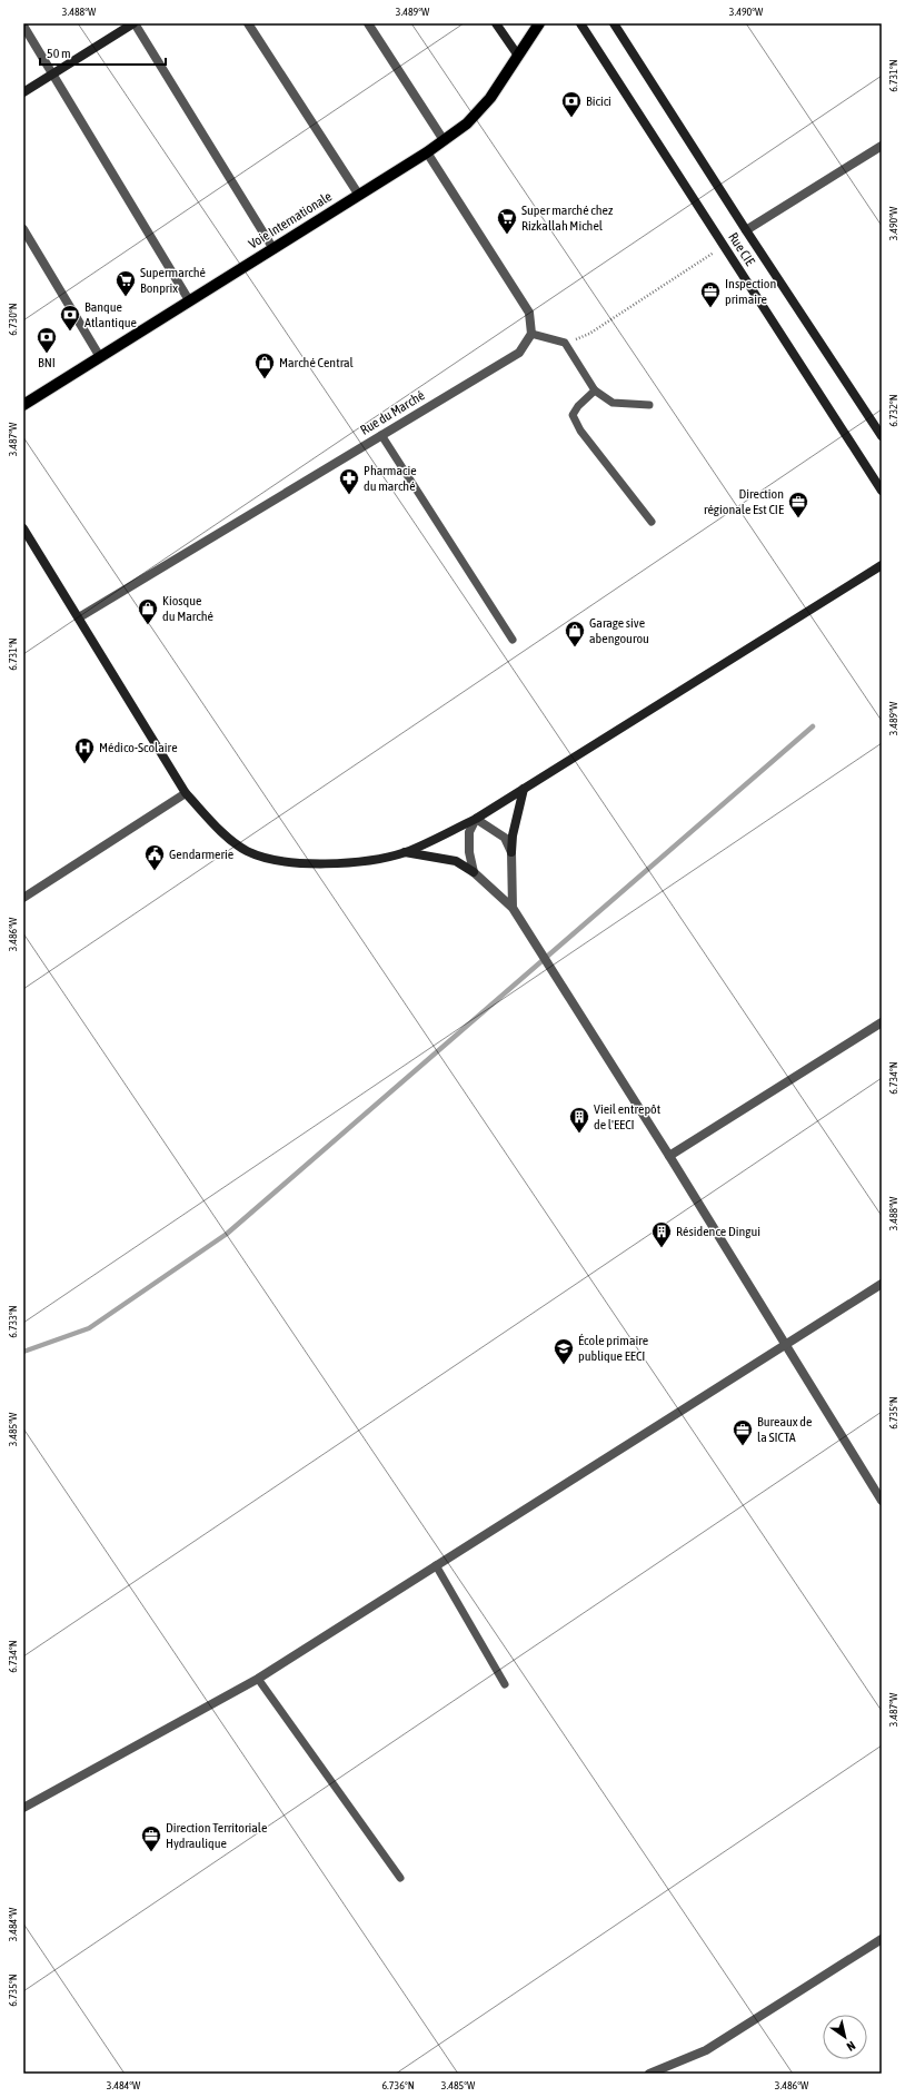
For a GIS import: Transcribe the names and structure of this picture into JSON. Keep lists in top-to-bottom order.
{
  "streets": {
    "main road": ["Voie Internationale"],
    "street": ["Rue CIE", "Rue du Marché"]
  },
  "places": {
    "bank": ["Bicici", "Banque Atlantique", "BNI"],
    "supermarket": ["Super marché chez Rizkallah Michel", "Supermarché Bonprix"],
    "office": [
      "Inspection primaire",
      "Direction régionale Est CIE",
      "Bureaux de la SICTA",
      "Direction Territoriale Hydraulique"
    ],
    "shop": ["Marché Central", "Kiosque du Marché", "Garage sive abengourou"],
    "pharmacy": ["Pharmacie du marché"],
    "hospital": ["Médico-Scolaire"],
    "public building": ["Gendarmerie"],
    "building": ["Vieil entrepôt de l'EECI", "Résidence Dingui"],
    "school or university": ["École primaire publique EECI"]
  },
  "scale_bar": "50 m",
  "north": "bottom right",
  "coordinates": [
    "3.488°W",
    "3.489°W",
    "3.490°W",
    "6.731°N",
    "6.730°N",
    "6.732°N",
    "3.487°W",
    "3.486°W",
    "6.734°N",
    "6.733°N",
    "6.735°N",
    "3.485°W",
    "3.484°W",
    "6.736°N"
  ]
}
